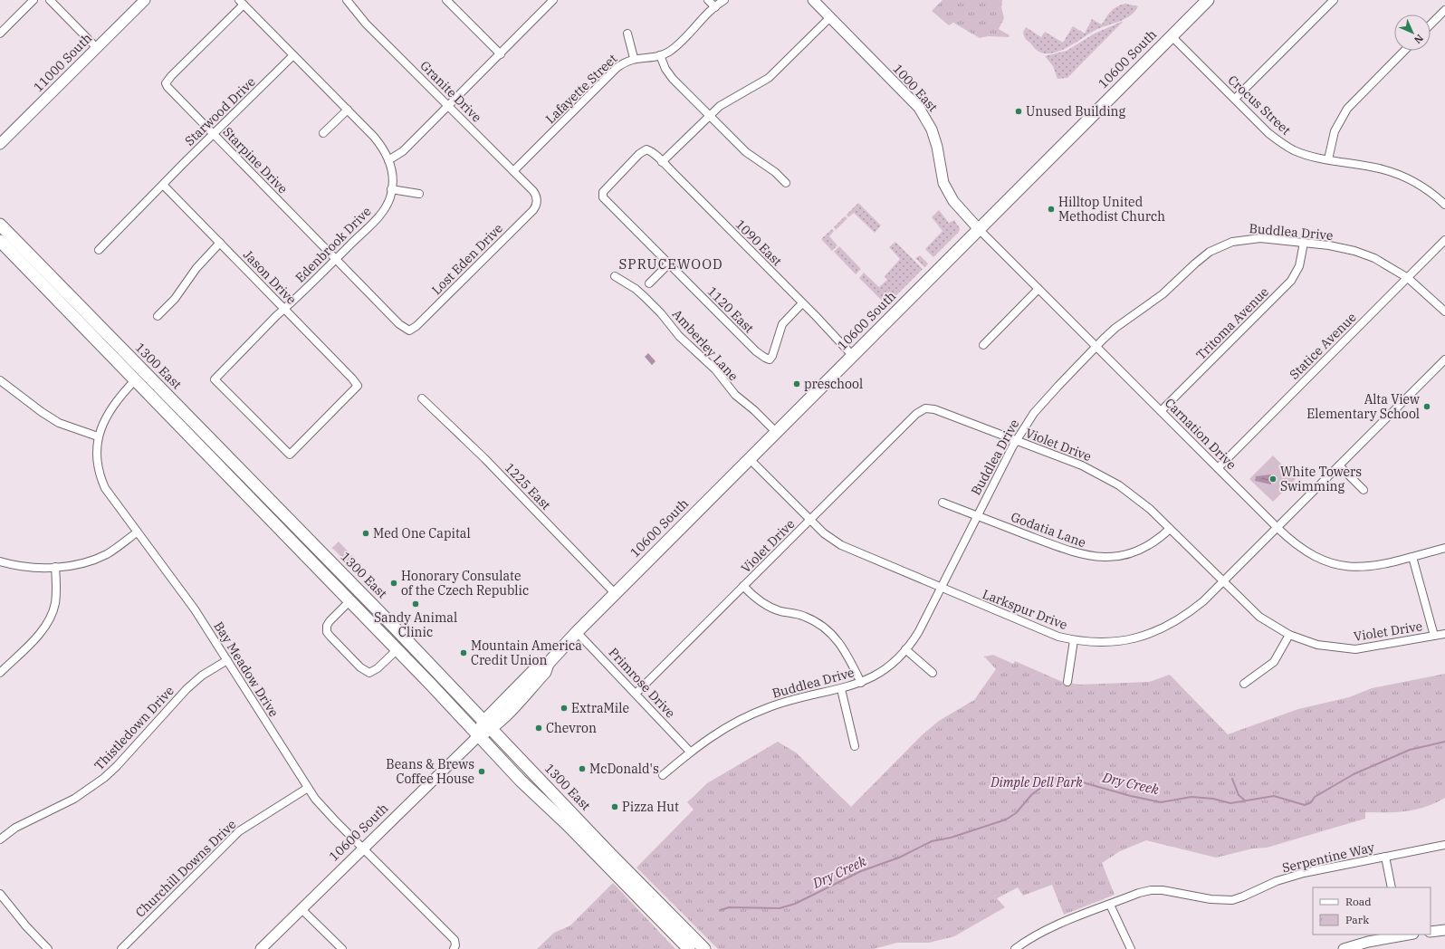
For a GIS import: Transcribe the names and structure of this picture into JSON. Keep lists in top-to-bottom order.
{
  "streets": {
    "main road": ["10600 South", "1300 East"],
    "street": [
      "11000 South",
      "1000 East",
      "Lafayette Street",
      "Granite Drive",
      "Crocus Street",
      "Starwood Drive",
      "Starpine Drive",
      "Buddlea Drive",
      "1090 East",
      "Edenbrook Drive",
      "Lost Eden Drive",
      "Jason Drive",
      "1120 East",
      "Tritoma Avenue",
      "Amberley Lane",
      "Statice Avenue",
      "Carnation Drive",
      "Violet Drive",
      "1225 East",
      "Godatia Lane",
      "Larkspur Drive",
      "Bay Meadow Drive",
      "Primrose Drive",
      "Thistledown Drive",
      "Serpentine Way",
      "Churchill Downs Drive"
    ]
  },
  "crossings": [
    ["10600 South", "1000 East"],
    ["10600 South", "Crocus Street"],
    ["10600 South", "1090 East"],
    ["10600 South", "Amberley Lane"],
    ["10600 South", "1300 East"],
    ["10600 South", "Carnation Drive"],
    ["10600 South", "1225 East"],
    ["10600 South", "Larkspur Drive"],
    ["10600 South", "Bay Meadow Drive"],
    ["10600 South", "Primrose Drive"],
    ["1000 East", "Carnation Drive"],
    ["Lafayette Street", "Granite Drive"],
    ["Granite Drive", "Lost Eden Drive"],
    ["Starwood Drive", "Starpine Drive"],
    ["Starwood Drive", "Edenbrook Drive"],
    ["Starwood Drive", "Jason Drive"],
    ["Starpine Drive", "Edenbrook Drive"],
    ["Starpine Drive", "Lost Eden Drive"],
    ["Buddlea Drive", "Tritoma Avenue"],
    ["Buddlea Drive", "Statice Avenue"],
    ["Buddlea Drive", "Carnation Drive"],
    ["Buddlea Drive", "Violet Drive"],
    ["Buddlea Drive", "Godatia Lane"],
    ["Buddlea Drive", "Larkspur Drive"],
    ["Buddlea Drive", "Primrose Drive"],
    ["1090 East", "1120 East"],
    ["Edenbrook Drive", "Jason Drive"],
    ["Tritoma Avenue", "Carnation Drive"],
    ["Statice Avenue", "Carnation Drive"],
    ["1300 East", "Bay Meadow Drive"],
    ["Carnation Drive", "Larkspur Drive"],
    ["Violet Drive", "Godatia Lane"],
    ["Violet Drive", "Larkspur Drive"],
    ["Violet Drive", "Primrose Drive"],
    ["Bay Meadow Drive", "Thistledown Drive"],
    ["Bay Meadow Drive", "Churchill Downs Drive"]
  ],
  "districts": ["SPRUCEWOOD"],
  "water": ["Dry Creek"],
  "parks": ["Dimple Dell Park"],
  "places": [
    "Unused Building",
    "Hilltop United Methodist Church",
    "preschool",
    "Alta View Elementary School",
    "White Towers Swimming",
    "Med One Capital",
    "Honorary Consulate of the Czech Republic",
    "Sandy Animal Clinic",
    "Mountain America Credit Union",
    "ExtraMile",
    "Chevron",
    "McDonald's",
    "Beans & Brews Coffee House",
    "Pizza Hut"
  ],
  "legend": ["Road", "Park"],
  "north": "bottom right"
}
